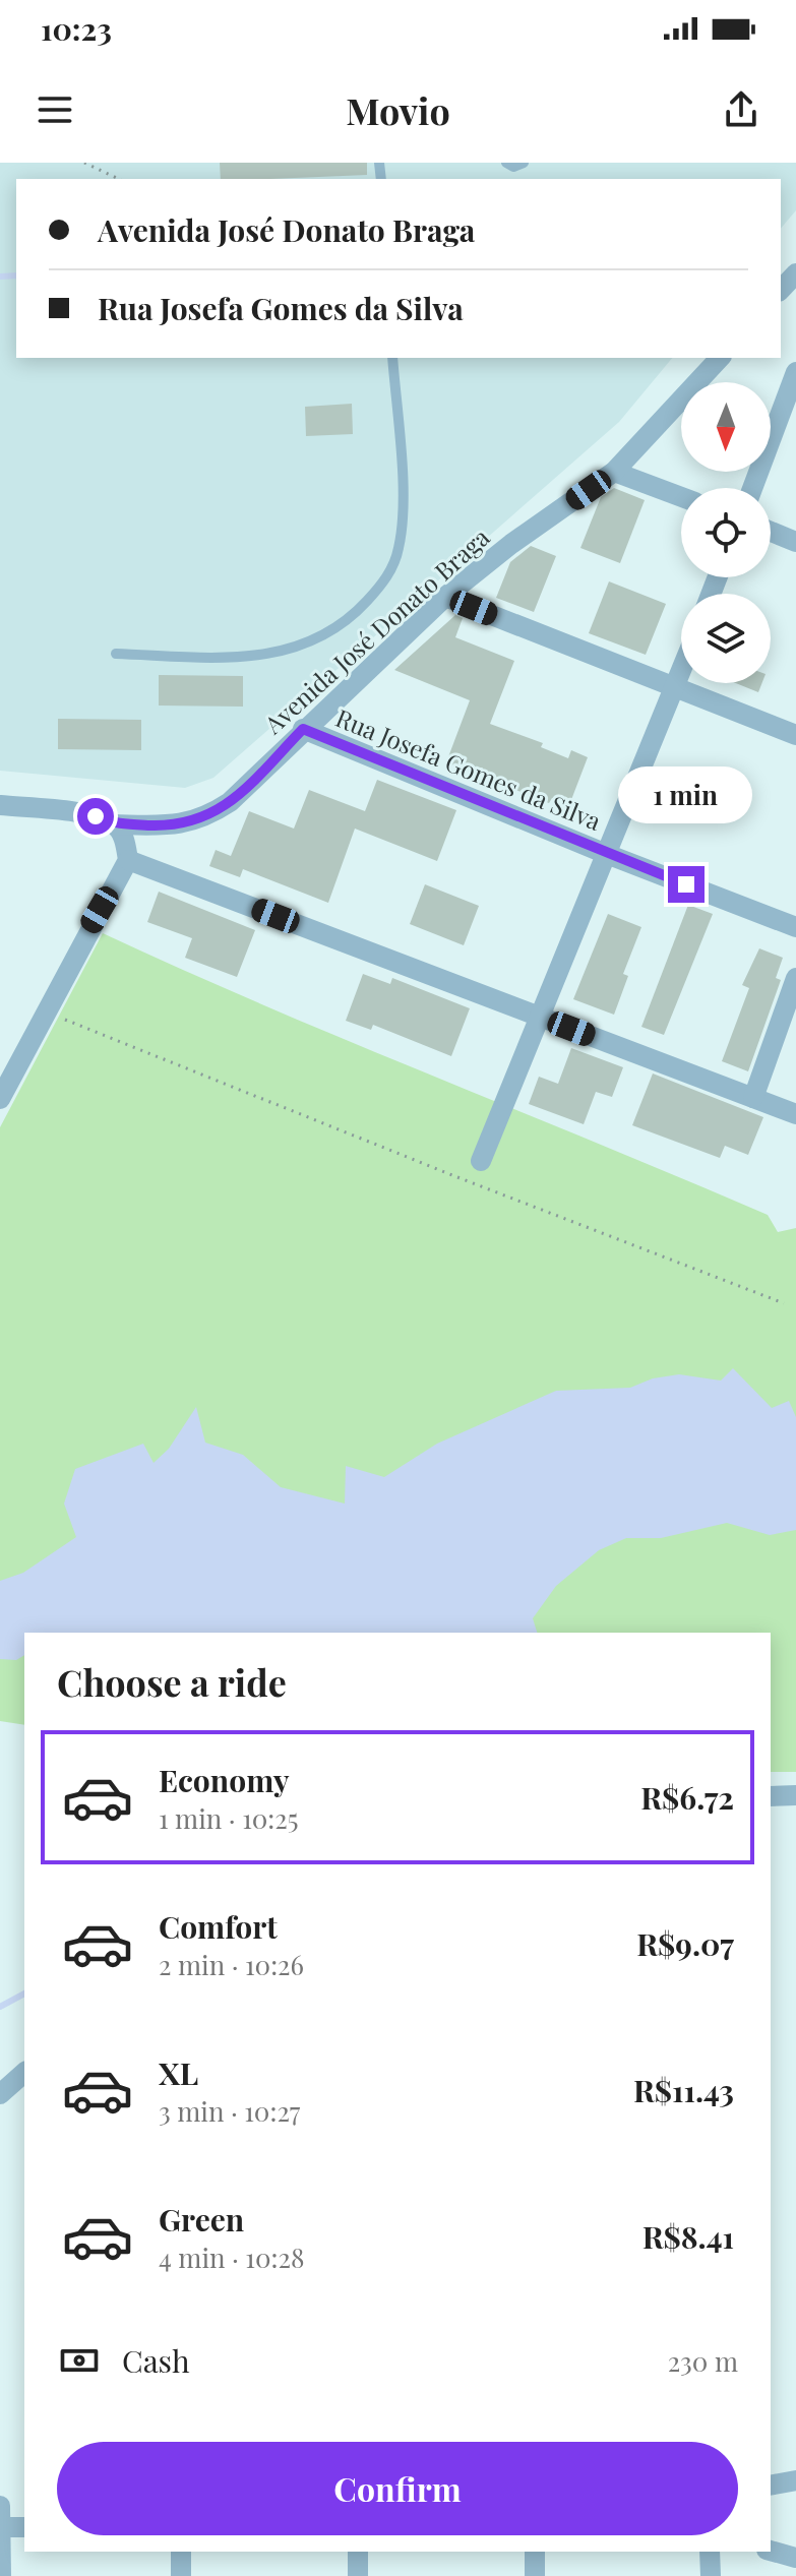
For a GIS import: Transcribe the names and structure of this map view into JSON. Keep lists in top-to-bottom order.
{
  "streets": {
    "street": ["Avenida José Donato Braga", "Rua Josefa Gomes da Silva"]
  },
  "crossings": [
    ["Avenida José Donato Braga", "Rua Josefa Gomes da Silva"]
  ],
  "north": "bottom",
  "page": {
    "status": "10:23",
    "header": "Movio",
    "banner": ["Avenida José Donato Braga", "Rua Josefa Gomes da Silva"],
    "bubble": "1 min",
    "heading": "Choose a ride",
    "list": [
      {
        "name": "Economy",
        "note": "1 min · 10:25",
        "value": "R$6.72"
      },
      {
        "name": "Comfort",
        "note": "2 min · 10:26",
        "value": "R$9.07"
      },
      {
        "name": "XL",
        "note": "3 min · 10:27",
        "value": "R$11.43"
      },
      {
        "name": "Green",
        "note": "4 min · 10:28",
        "value": "R$8.41"
      }
    ],
    "pay": ["Cash", "230 m"],
    "buttons": "Confirm"
  }
}
